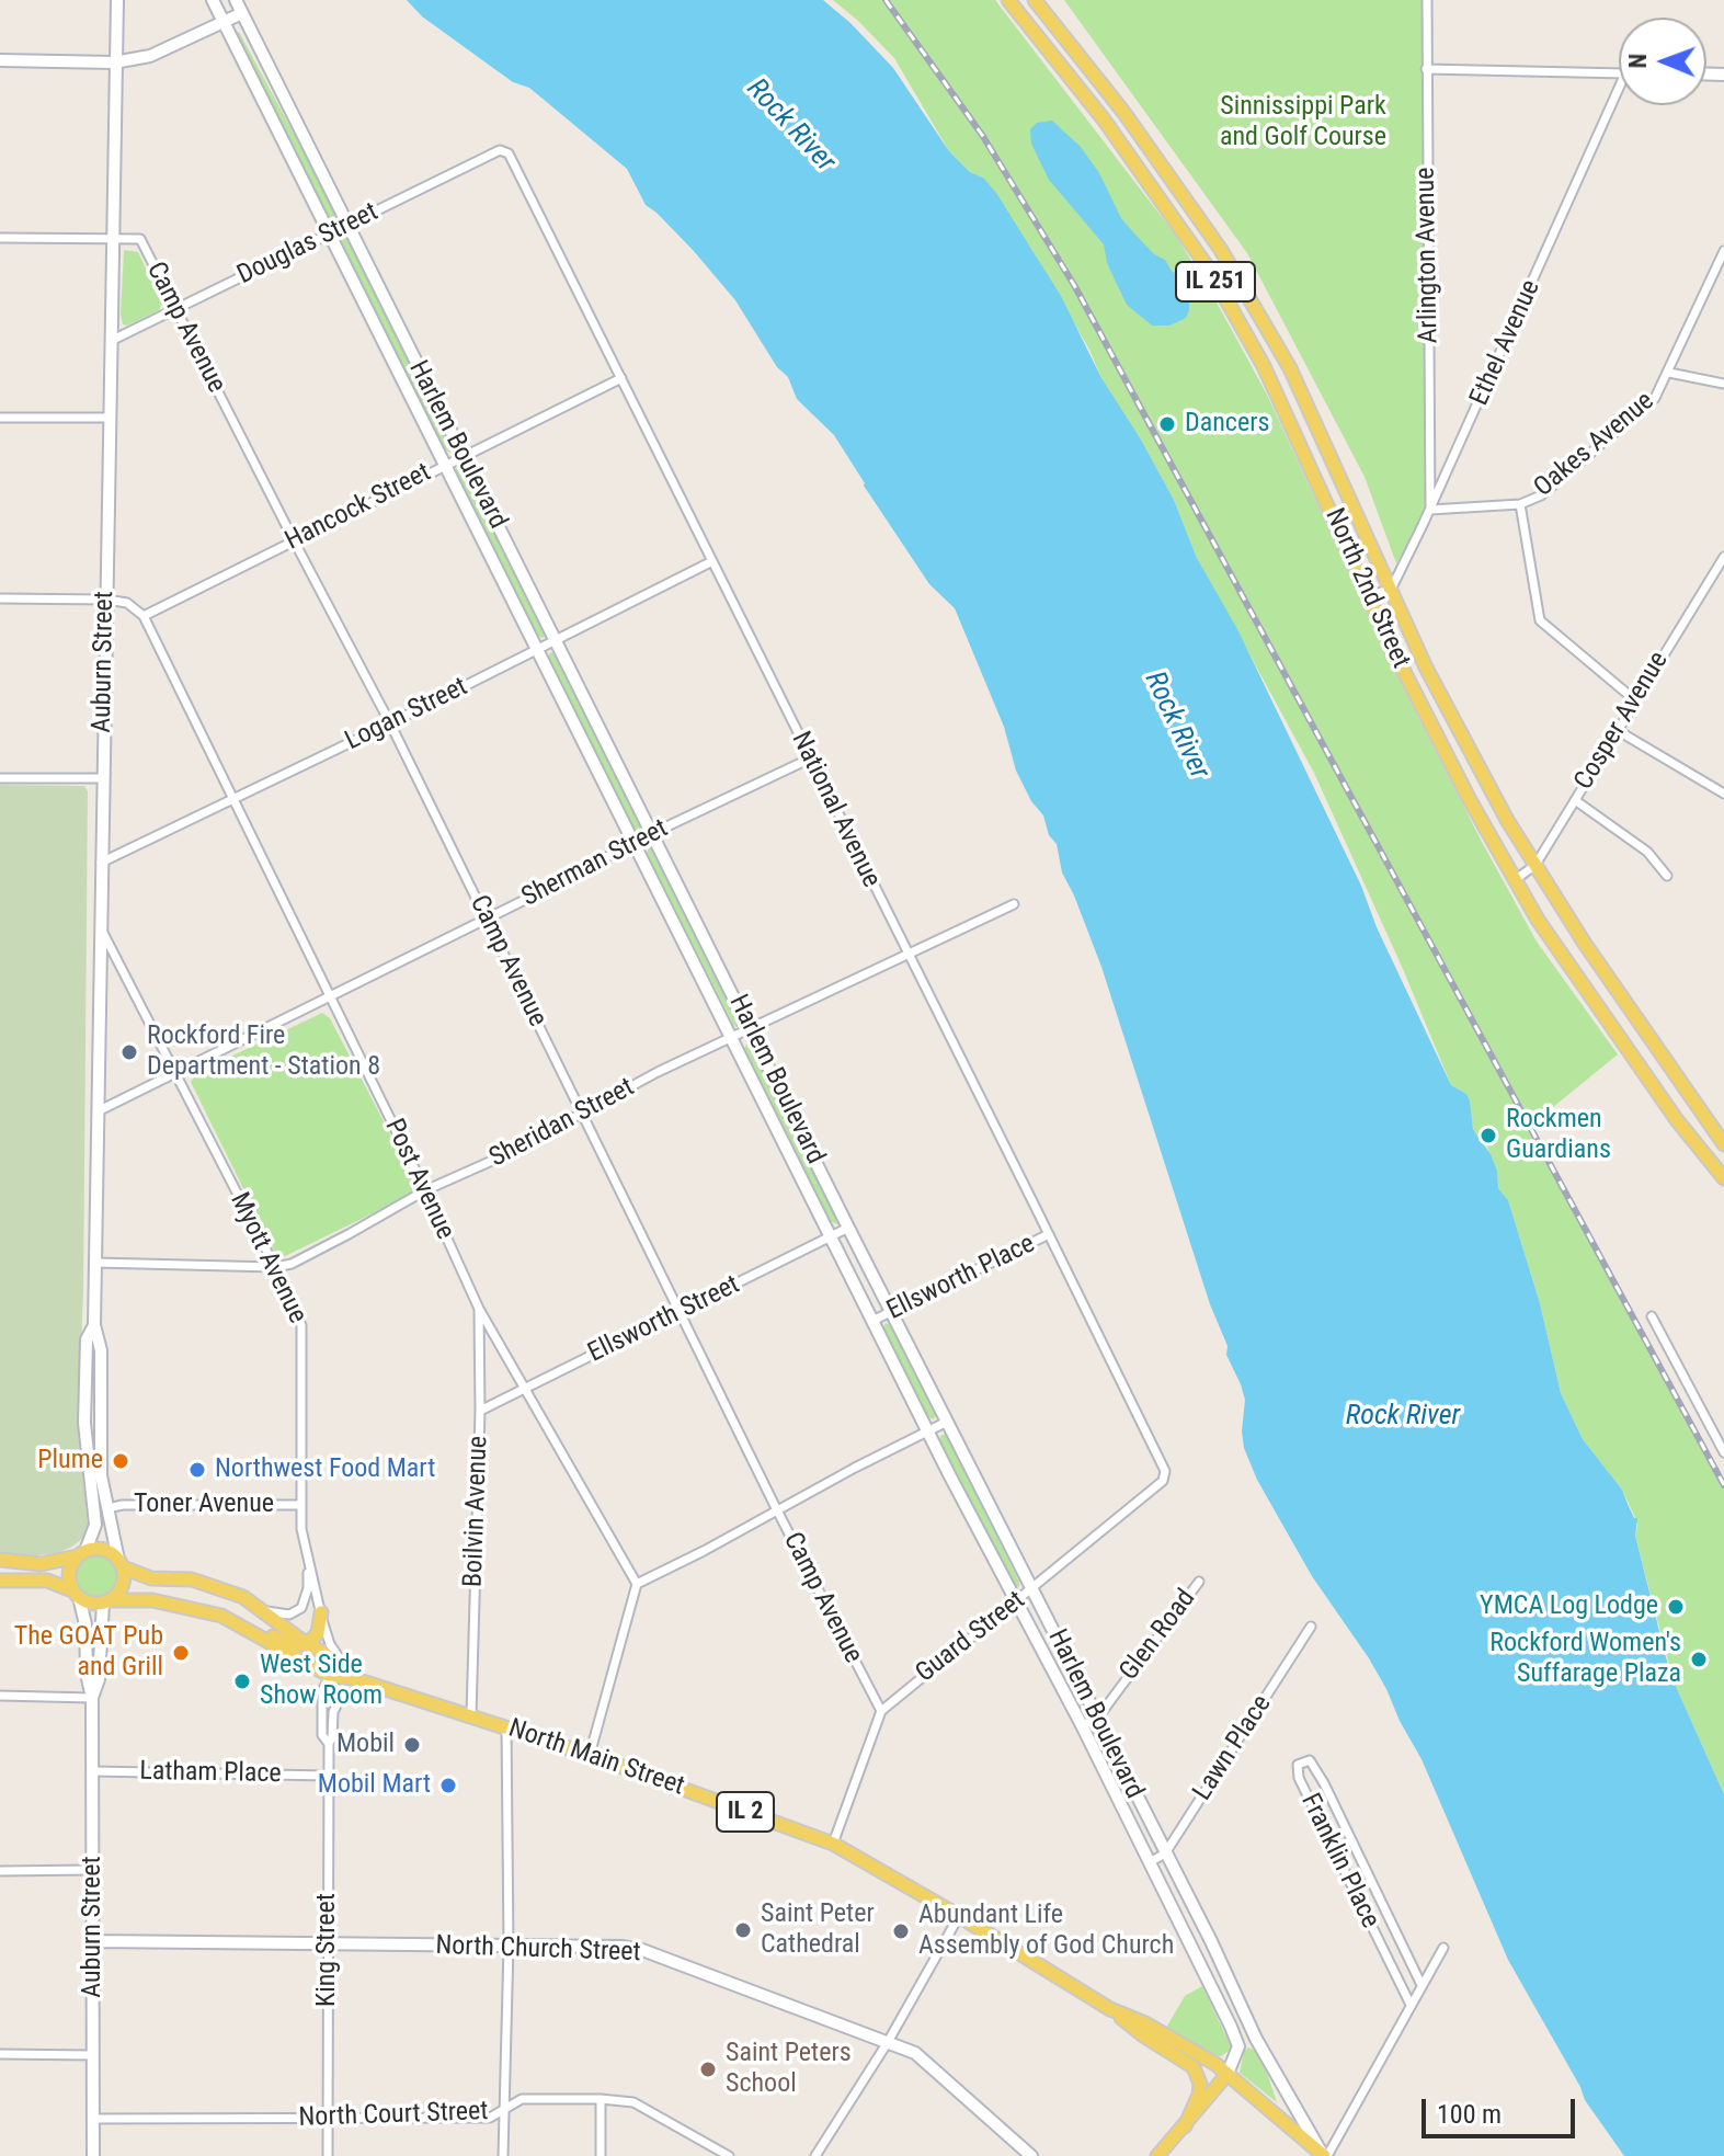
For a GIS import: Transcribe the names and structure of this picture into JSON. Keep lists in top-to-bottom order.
{
  "streets": {
    "main road": [
      "IL 251",
      "North 2nd Street",
      "North Main Street",
      "IL 2"
    ],
    "street": [
      "Douglas Street",
      "Arlington Avenue",
      "Camp Avenue",
      "Ethel Avenue",
      "Harlem Boulevard",
      "Oakes Avenue",
      "Hancock Street",
      "Auburn Street",
      "Logan Street",
      "Cosper Avenue",
      "National Avenue",
      "Sherman Street",
      "Sheridan Street",
      "Post Avenue",
      "Myott Avenue",
      "Ellsworth Place",
      "Ellsworth Street",
      "Toner Avenue",
      "Boilvin Avenue",
      "Glen Road",
      "Guard Street",
      "Lawn Place",
      "Latham Place",
      "Franklin Place",
      "King Street",
      "North Church Street",
      "North Court Street"
    ]
  },
  "crossings": [
    ["Douglas Street", "Camp Avenue"],
    ["Douglas Street", "Harlem Boulevard"],
    ["Douglas Street", "Auburn Street"],
    ["Douglas Street", "National Avenue"],
    ["Arlington Avenue", "Ethel Avenue"],
    ["Arlington Avenue", "Oakes Avenue"],
    ["Camp Avenue", "Hancock Street"],
    ["Camp Avenue", "Auburn Street"],
    ["Camp Avenue", "Logan Street"],
    ["Camp Avenue", "Sherman Street"],
    ["Camp Avenue", "Sheridan Street"],
    ["Camp Avenue", "Ellsworth Street"],
    ["Camp Avenue", "Guard Street"],
    ["Ethel Avenue", "Oakes Avenue"],
    ["Ethel Avenue", "North 2nd Street"],
    ["Harlem Boulevard", "Hancock Street"],
    ["Harlem Boulevard", "Logan Street"],
    ["Harlem Boulevard", "Sherman Street"],
    ["Harlem Boulevard", "Sheridan Street"],
    ["Harlem Boulevard", "Ellsworth Place"],
    ["Harlem Boulevard", "Ellsworth Street"],
    ["Harlem Boulevard", "Glen Road"],
    ["Harlem Boulevard", "Guard Street"],
    ["Harlem Boulevard", "Lawn Place"],
    ["Harlem Boulevard", "North Main Street"],
    ["Hancock Street", "National Avenue"],
    ["Hancock Street", "Post Avenue"],
    ["North 2nd Street", "Cosper Avenue"],
    ["Auburn Street", "Logan Street"],
    ["Auburn Street", "Sherman Street"],
    ["Auburn Street", "Sheridan Street"],
    ["Auburn Street", "Myott Avenue"],
    ["Auburn Street", "Toner Avenue"],
    ["Auburn Street", "North Main Street"],
    ["Auburn Street", "Latham Place"],
    ["Auburn Street", "North Church Street"],
    ["Auburn Street", "North Court Street"],
    ["Logan Street", "National Avenue"],
    ["Logan Street", "Post Avenue"],
    ["National Avenue", "Sherman Street"],
    ["National Avenue", "Sheridan Street"],
    ["National Avenue", "Ellsworth Place"],
    ["National Avenue", "Guard Street"],
    ["Sherman Street", "Post Avenue"],
    ["Sherman Street", "Myott Avenue"],
    ["Sheridan Street", "Post Avenue"],
    ["Sheridan Street", "Myott Avenue"],
    ["Post Avenue", "Ellsworth Street"],
    ["Post Avenue", "Boilvin Avenue"],
    ["Myott Avenue", "Toner Avenue"],
    ["Myott Avenue", "North Main Street"],
    ["Ellsworth Street", "Boilvin Avenue"],
    ["Boilvin Avenue", "North Main Street"],
    ["North Main Street", "IL 2"],
    ["North Main Street", "King Street"],
    ["Latham Place", "King Street"],
    ["King Street", "North Church Street"],
    ["King Street", "North Court Street"]
  ],
  "water": ["Rock River"],
  "parks": ["Sinnissippi Park and Golf Course"],
  "places": [
    "Dancers",
    "Rockford Fire Department - Station 8",
    "Rockmen Guardians",
    "Plume",
    "Northwest Food Mart",
    "YMCA Log Lodge",
    "The GOAT Pub and Grill",
    "Rockford Women's Suffarage Plaza",
    "West Side Show Room",
    "Mobil",
    "Mobil Mart",
    "Saint Peter Cathedral",
    "Abundant Life Assembly of God Church",
    "Saint Peters School"
  ],
  "scale_bar": "100 m",
  "north": "left"
}
